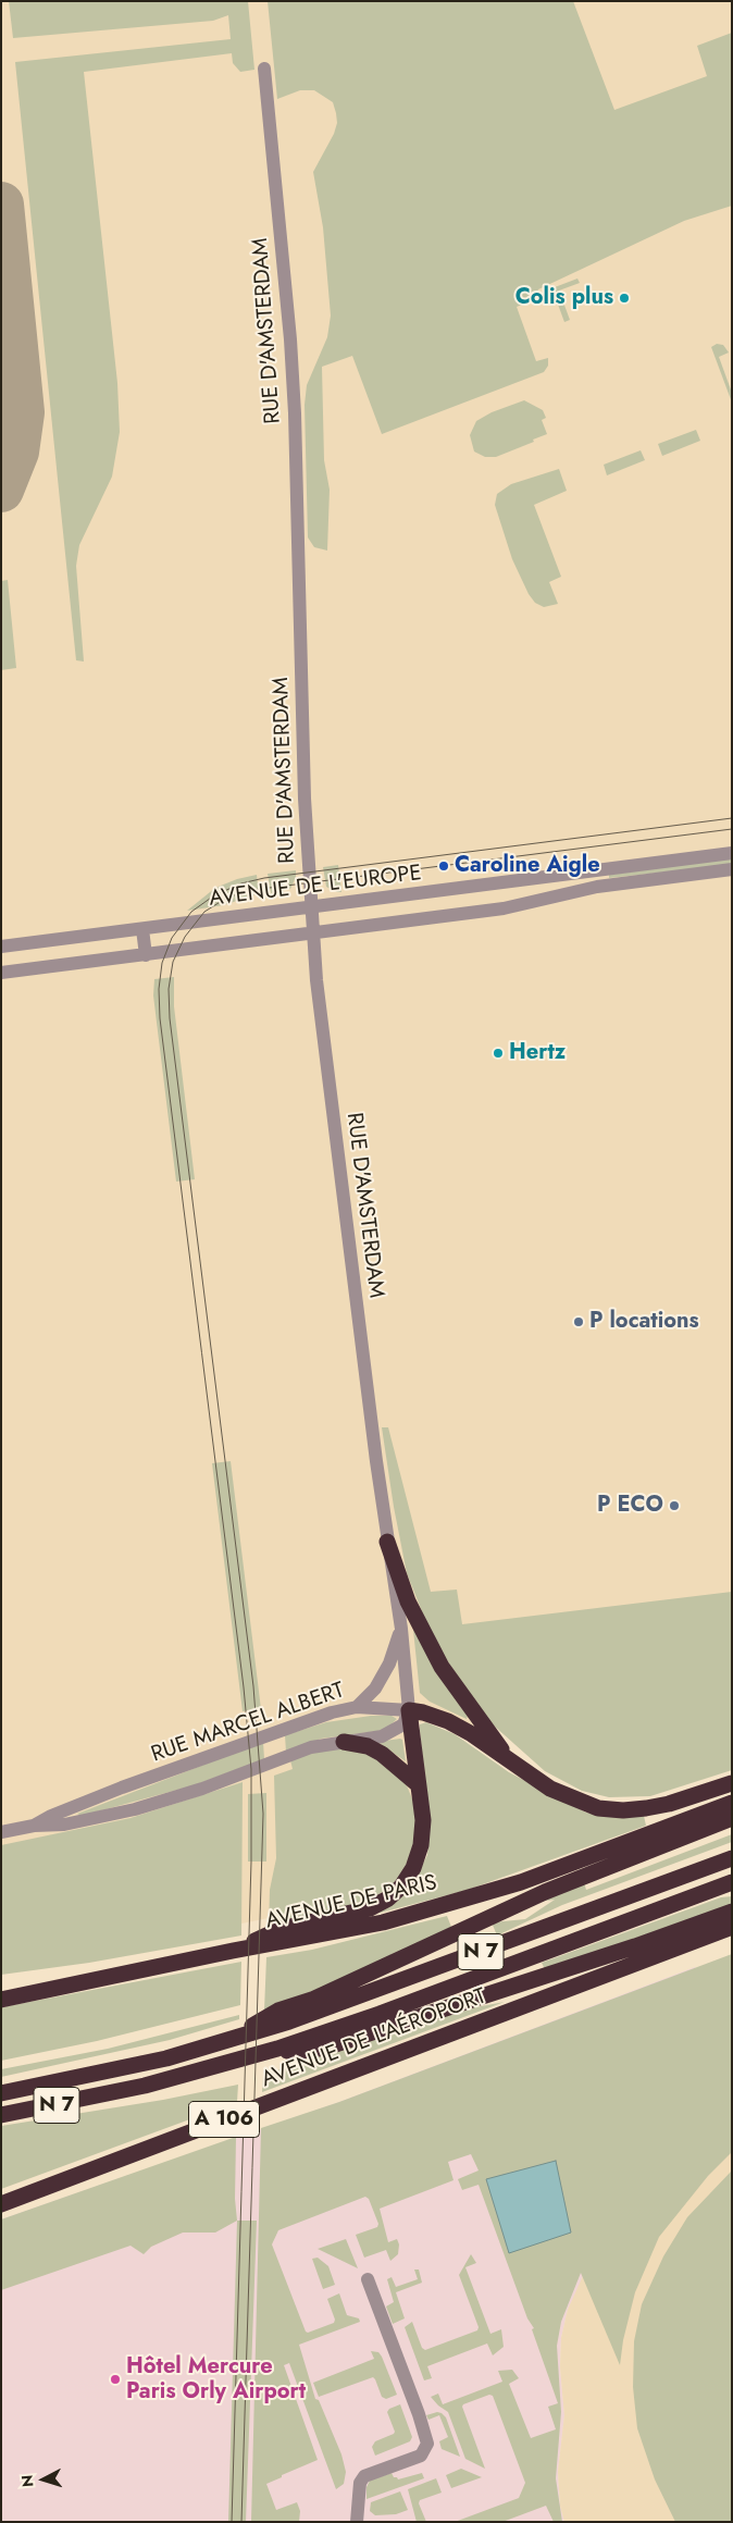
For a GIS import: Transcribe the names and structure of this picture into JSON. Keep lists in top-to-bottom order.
{
  "streets": {
    "highway": [
      "AVENUE DE PARIS",
      "N 7",
      "AVENUE DE L'AÉROPORT",
      "A 106"
    ],
    "street": ["RUE D'AMSTERDAM", "AVENUE DE L'EUROPE", "RUE MARCEL ALBERT"]
  },
  "crossings": [
    ["RUE D'AMSTERDAM", "AVENUE DE L'EUROPE"],
    ["RUE D'AMSTERDAM", "RUE MARCEL ALBERT"]
  ],
  "places": [
    "Colis plus",
    "Caroline Aigle",
    "Hertz",
    "P locations",
    "P ECO",
    "Hôtel Mercure Paris Orly Airport"
  ],
  "north": "left"
}
